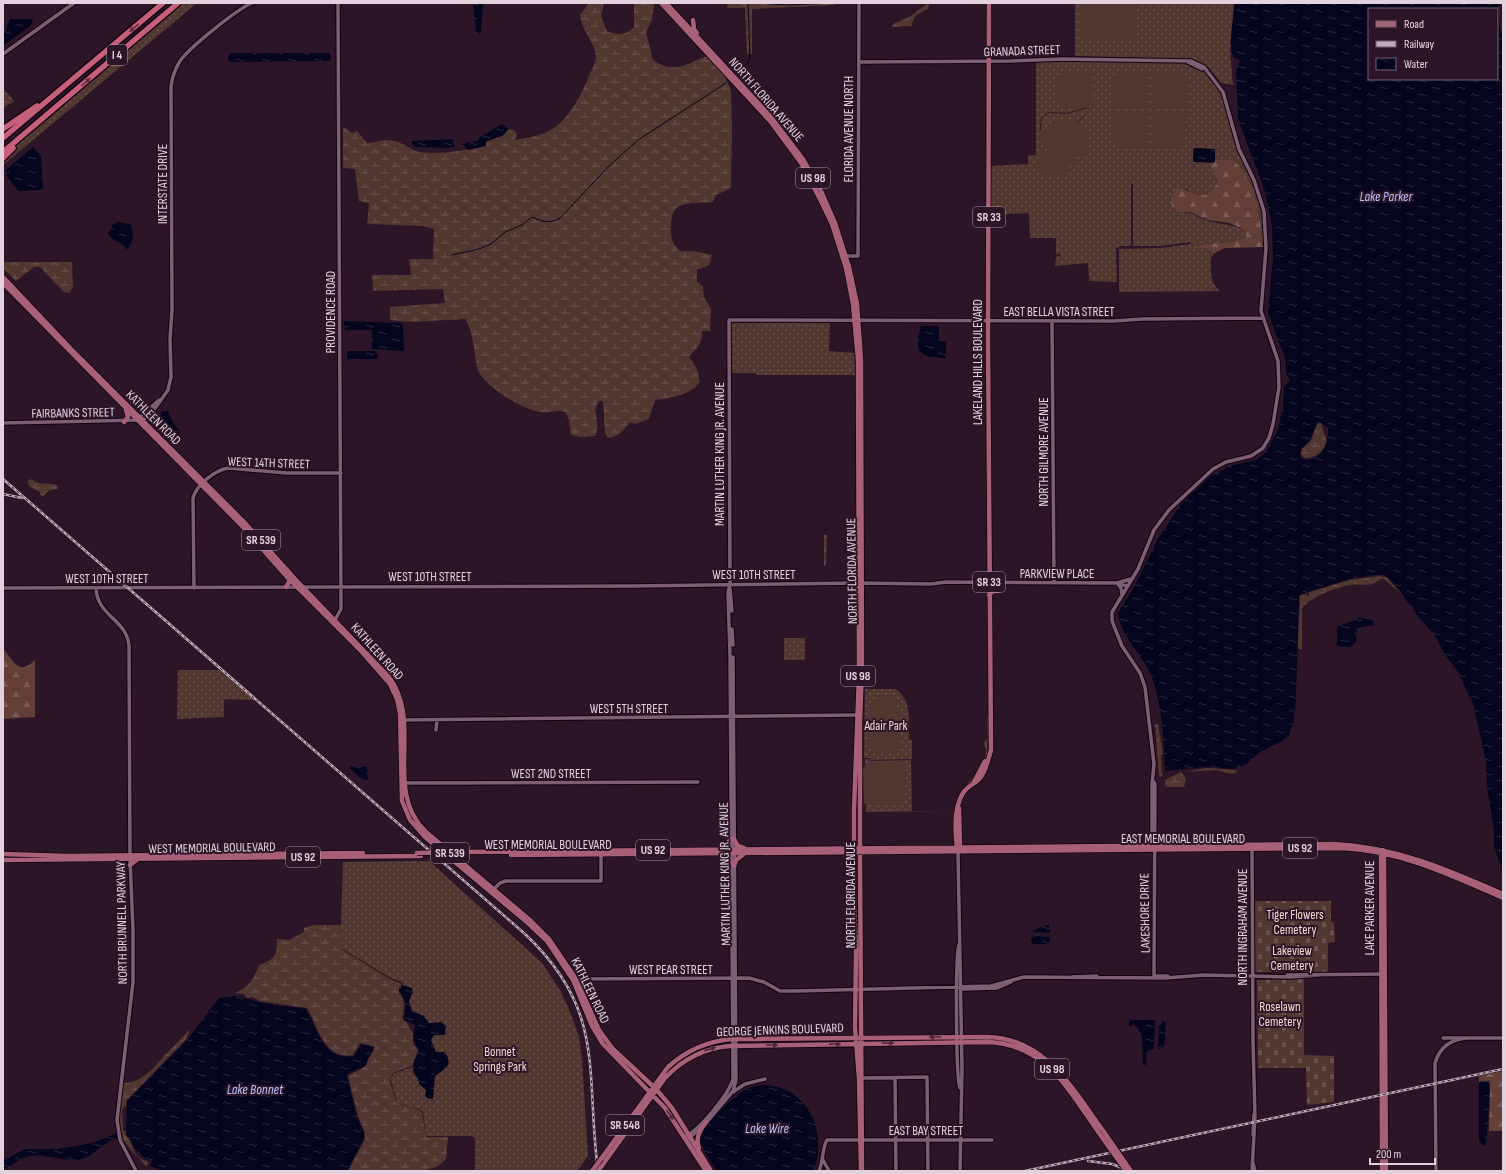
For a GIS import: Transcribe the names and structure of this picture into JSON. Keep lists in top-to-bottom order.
{
  "streets": {
    "highway": ["I 4"],
    "main road": [
      "NORTH FLORIDA AVENUE",
      "US 98",
      "SR 33",
      "LAKELAND HILLS BOULEVARD",
      "KATHLEEN ROAD",
      "SR 539",
      "EAST MEMORIAL BOULEVARD",
      "WEST MEMORIAL BOULEVARD",
      "US 92",
      "LAKE PARKER AVENUE",
      "GEORGE JENKINS BOULEVARD",
      "SR 548"
    ],
    "street": [
      "GRANADA STREET",
      "FLORIDA AVENUE NORTH",
      "INTERSTATE DRIVE",
      "EAST BELLA VISTA STREET",
      "PROVIDENCE ROAD",
      "FAIRBANKS STREET",
      "NORTH GILMORE AVENUE",
      "MARTIN LUTHER KING JR. AVENUE",
      "WEST 14TH STREET",
      "PARKVIEW PLACE",
      "WEST 10TH STREET",
      "WEST 5TH STREET",
      "WEST 2ND STREET",
      "LAKESHORE DRIVE",
      "NORTH BRUNNELL PARKWAY",
      "NORTH INGRAHAM AVENUE",
      "WEST PEAR STREET",
      "EAST BAY STREET"
    ]
  },
  "crossings": [
    ["GRANADA STREET", "FLORIDA AVENUE NORTH"],
    ["GRANADA STREET", "LAKELAND HILLS BOULEVARD"],
    ["GRANADA STREET", "LAKESHORE DRIVE"],
    ["NORTH FLORIDA AVENUE", "FLORIDA AVENUE NORTH"],
    ["NORTH FLORIDA AVENUE", "US 98"],
    ["NORTH FLORIDA AVENUE", "EAST BELLA VISTA STREET"],
    ["NORTH FLORIDA AVENUE", "PARKVIEW PLACE"],
    ["NORTH FLORIDA AVENUE", "WEST 10TH STREET"],
    ["NORTH FLORIDA AVENUE", "WEST 5TH STREET"],
    ["NORTH FLORIDA AVENUE", "EAST MEMORIAL BOULEVARD"],
    ["NORTH FLORIDA AVENUE", "WEST MEMORIAL BOULEVARD"],
    ["NORTH FLORIDA AVENUE", "WEST PEAR STREET"],
    ["NORTH FLORIDA AVENUE", "GEORGE JENKINS BOULEVARD"],
    ["NORTH FLORIDA AVENUE", "EAST BAY STREET"],
    ["US 98", "GEORGE JENKINS BOULEVARD"],
    ["INTERSTATE DRIVE", "FAIRBANKS STREET"],
    ["INTERSTATE DRIVE", "KATHLEEN ROAD"],
    ["EAST BELLA VISTA STREET", "LAKELAND HILLS BOULEVARD"],
    ["EAST BELLA VISTA STREET", "NORTH GILMORE AVENUE"],
    ["EAST BELLA VISTA STREET", "MARTIN LUTHER KING JR. AVENUE"],
    ["EAST BELLA VISTA STREET", "LAKESHORE DRIVE"],
    ["PROVIDENCE ROAD", "KATHLEEN ROAD"],
    ["PROVIDENCE ROAD", "WEST 14TH STREET"],
    ["PROVIDENCE ROAD", "WEST 10TH STREET"],
    ["LAKELAND HILLS BOULEVARD", "PARKVIEW PLACE"],
    ["LAKELAND HILLS BOULEVARD", "EAST MEMORIAL BOULEVARD"],
    ["FAIRBANKS STREET", "KATHLEEN ROAD"],
    ["KATHLEEN ROAD", "MARTIN LUTHER KING JR. AVENUE"],
    ["KATHLEEN ROAD", "WEST 14TH STREET"],
    ["KATHLEEN ROAD", "WEST 10TH STREET"],
    ["KATHLEEN ROAD", "WEST 5TH STREET"],
    ["KATHLEEN ROAD", "WEST 2ND STREET"],
    ["KATHLEEN ROAD", "WEST PEAR STREET"],
    ["KATHLEEN ROAD", "GEORGE JENKINS BOULEVARD"],
    ["NORTH GILMORE AVENUE", "PARKVIEW PLACE"],
    ["MARTIN LUTHER KING JR. AVENUE", "WEST 10TH STREET"],
    ["MARTIN LUTHER KING JR. AVENUE", "WEST 5TH STREET"],
    ["MARTIN LUTHER KING JR. AVENUE", "WEST MEMORIAL BOULEVARD"],
    ["MARTIN LUTHER KING JR. AVENUE", "WEST PEAR STREET"],
    ["MARTIN LUTHER KING JR. AVENUE", "GEORGE JENKINS BOULEVARD"],
    ["PARKVIEW PLACE", "WEST 10TH STREET"],
    ["PARKVIEW PLACE", "LAKESHORE DRIVE"],
    ["WEST 10TH STREET", "NORTH BRUNNELL PARKWAY"],
    ["EAST MEMORIAL BOULEVARD", "WEST MEMORIAL BOULEVARD"],
    ["EAST MEMORIAL BOULEVARD", "LAKE PARKER AVENUE"],
    ["EAST MEMORIAL BOULEVARD", "LAKESHORE DRIVE"],
    ["EAST MEMORIAL BOULEVARD", "NORTH INGRAHAM AVENUE"],
    ["WEST MEMORIAL BOULEVARD", "NORTH BRUNNELL PARKWAY"],
    ["LAKE PARKER AVENUE", "WEST PEAR STREET"],
    ["LAKESHORE DRIVE", "WEST PEAR STREET"],
    ["NORTH INGRAHAM AVENUE", "WEST PEAR STREET"]
  ],
  "water": ["Lake Parker", "Lake Bonnet", "Lake Wire"],
  "parks": [
    "Adair Park",
    "Tiger Flowers Cemetery",
    "Lakeview Cemetery",
    "Roselawn Cemetery",
    "Bonnet Springs Park"
  ],
  "legend": ["Road", "Railway", "Water"],
  "scale_bar": "200 m"
}
